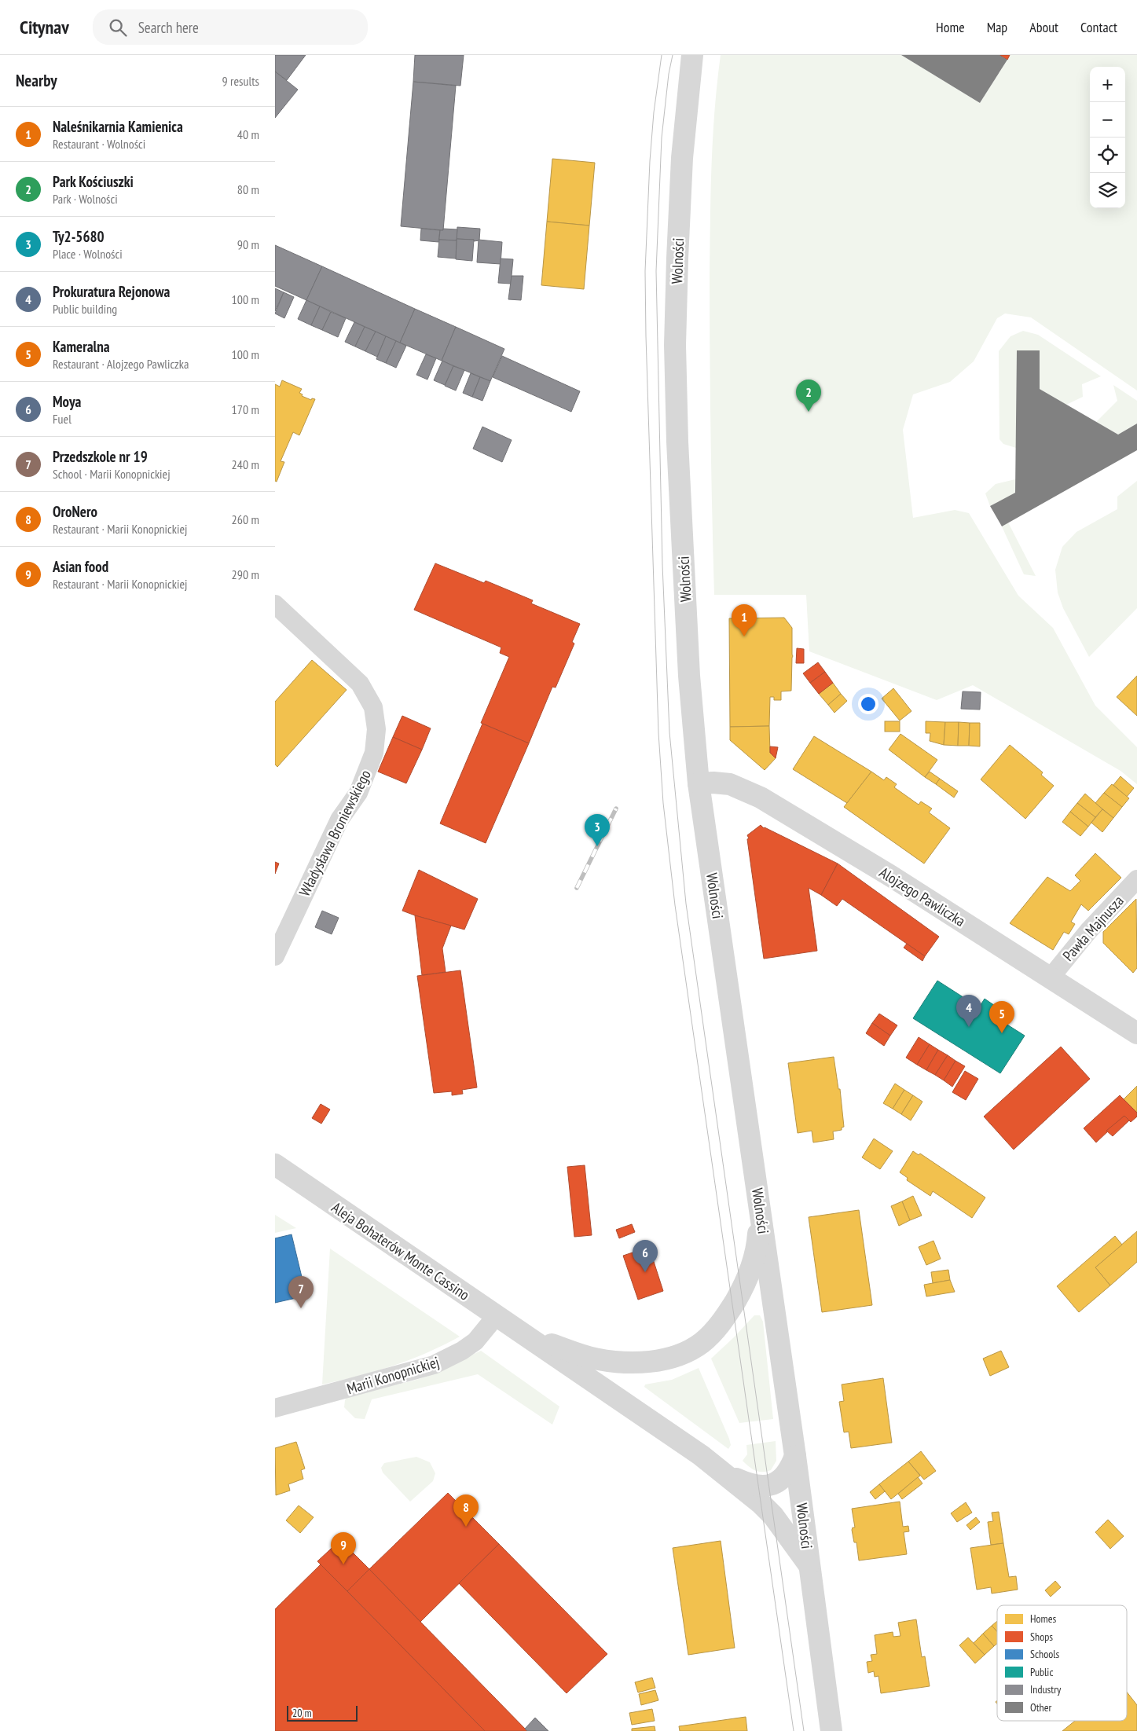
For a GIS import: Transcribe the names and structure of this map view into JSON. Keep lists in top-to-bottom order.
{
  "streets": {
    "street": [
      "Wolności",
      "Władysława Broniewskiego",
      "Alojzego Pawliczka",
      "Pawła Majnusza",
      "Aleja Bohaterów Monte Cassino",
      "Marii Konopnickiej"
    ]
  },
  "crossings": [
    ["Wolności", "Alojzego Pawliczka"],
    ["Wolności", "Aleja Bohaterów Monte Cassino"],
    ["Alojzego Pawliczka", "Pawła Majnusza"],
    ["Aleja Bohaterów Monte Cassino", "Marii Konopnickiej"]
  ],
  "legend": [
    "Homes",
    "Shops",
    "Schools",
    "Public",
    "Industry",
    "Other"
  ],
  "scale_bar": "20 m",
  "page": {
    "header": "Citynav",
    "search": "Search here",
    "nav": [
      "Home",
      "Map",
      "About",
      "Contact"
    ],
    "heading": ["Nearby", "9 results"],
    "map_buttons": ["+", "−"],
    "list": [
      {
        "mark": "1",
        "name": "Naleśnikarnia Kamienica",
        "note": "Restaurant · Wolności",
        "value": "40 m"
      },
      {
        "mark": "2",
        "name": "Park Kościuszki",
        "note": "Park · Wolności",
        "value": "80 m"
      },
      {
        "mark": "3",
        "name": "Ty2-5680",
        "note": "Place · Wolności",
        "value": "90 m"
      },
      {
        "mark": "4",
        "name": "Prokuratura Rejonowa",
        "note": "Public building",
        "value": "100 m"
      },
      {
        "mark": "5",
        "name": "Kameralna",
        "note": "Restaurant · Alojzego Pawliczka",
        "value": "100 m"
      },
      {
        "mark": "6",
        "name": "Moya",
        "note": "Fuel",
        "value": "170 m"
      },
      {
        "mark": "7",
        "name": "Przedszkole nr 19",
        "note": "School · Marii Konopnickiej",
        "value": "240 m"
      },
      {
        "mark": "8",
        "name": "OroNero",
        "note": "Restaurant · Marii Konopnickiej",
        "value": "260 m"
      },
      {
        "mark": "9",
        "name": "Asian food",
        "note": "Restaurant · Marii Konopnickiej",
        "value": "290 m"
      }
    ],
    "pins": [
      "2",
      "1",
      "3",
      "4",
      "5",
      "6",
      "7",
      "8",
      "9"
    ],
    "scale": "20 m"
  }
}
